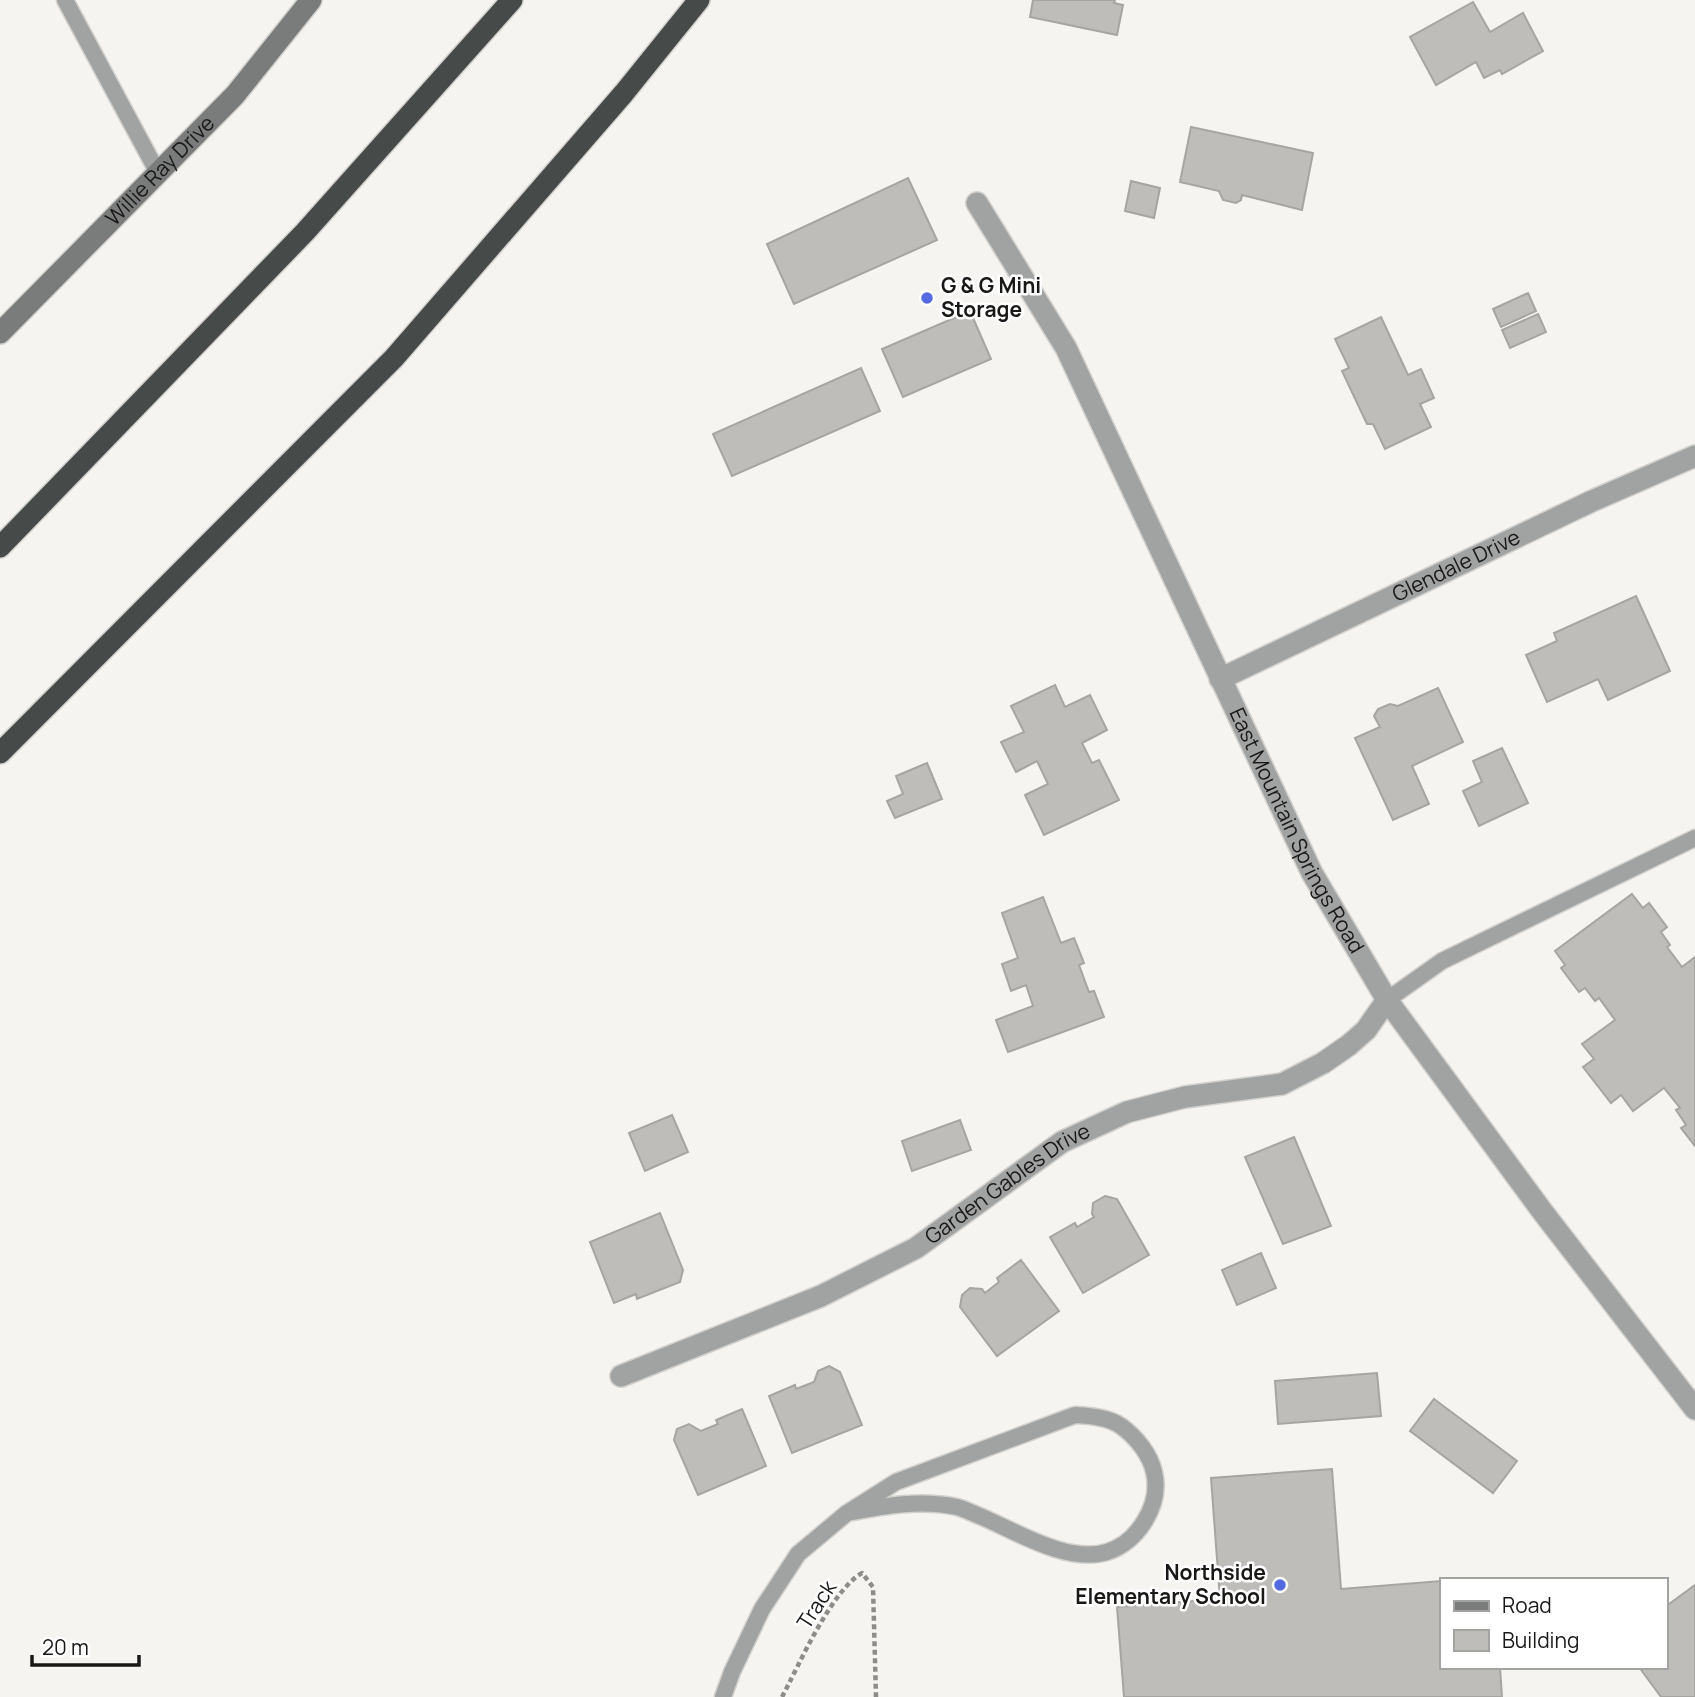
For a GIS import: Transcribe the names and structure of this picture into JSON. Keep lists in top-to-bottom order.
{
  "streets": {
    "street": [
      "Willie Ray Drive",
      "Glendale Drive",
      "East Mountain Springs Road",
      "Garden Gables Drive"
    ],
    "path": ["Track"]
  },
  "crossings": [
    ["Glendale Drive", "East Mountain Springs Road"],
    ["East Mountain Springs Road", "Garden Gables Drive"]
  ],
  "places": ["G & G Mini Storage", "Northside Elementary School"],
  "legend": ["Road", "Building"],
  "scale_bar": "20 m"
}
